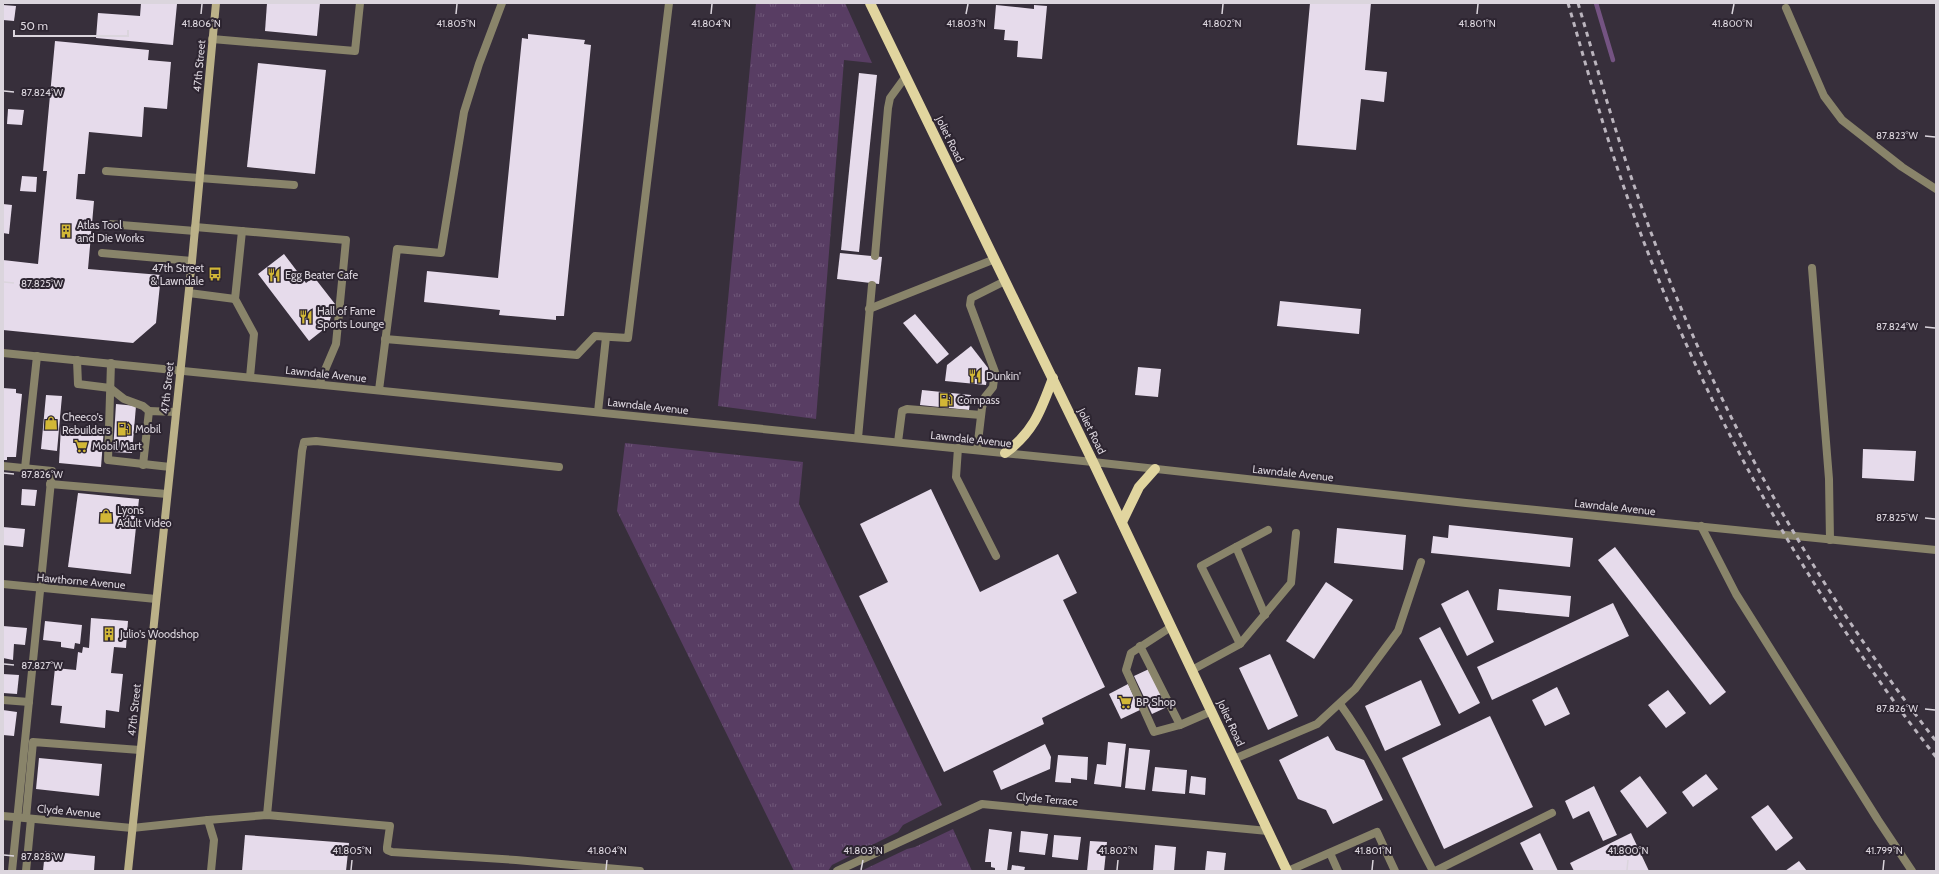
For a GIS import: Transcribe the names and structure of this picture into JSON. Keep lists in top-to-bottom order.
{
  "streets": {
    "main road": ["47th Street", "Joliet Road"],
    "street": [
      "Lawndale Avenue",
      "Hawthorne Avenue",
      "Clyde Terrace",
      "Clyde Avenue"
    ]
  },
  "crossings": [
    ["47th Street", "Lawndale Avenue"],
    ["47th Street", "Hawthorne Avenue"],
    ["47th Street", "Clyde Avenue"],
    ["Joliet Road", "Lawndale Avenue"],
    ["Joliet Road", "Clyde Terrace"]
  ],
  "places": {
    "building": ["Atlas Tool and Die Works", "Julio's Woodshop"],
    "bus stop": ["47th Street & Lawndale"],
    "restaurant": ["Egg Beater Cafe", "Hall of Fame Sports Lounge", "Dunkin'"],
    "fuel station": ["Compass", "Mobil"],
    "shop": ["Cheeco's Rebuilders", "Lyons Adult Video"],
    "supermarket": ["Mobil Mart", "BP Shop"]
  },
  "scale_bar": "50 m",
  "coordinates": [
    "41.806°N",
    "41.805°N",
    "41.804°N",
    "41.803°N",
    "41.802°N",
    "41.801°N",
    "41.800°N",
    "87.824°W",
    "87.823°W",
    "87.825°W",
    "87.826°W",
    "87.827°W",
    "41.799°N",
    "87.828°W"
  ]
}
